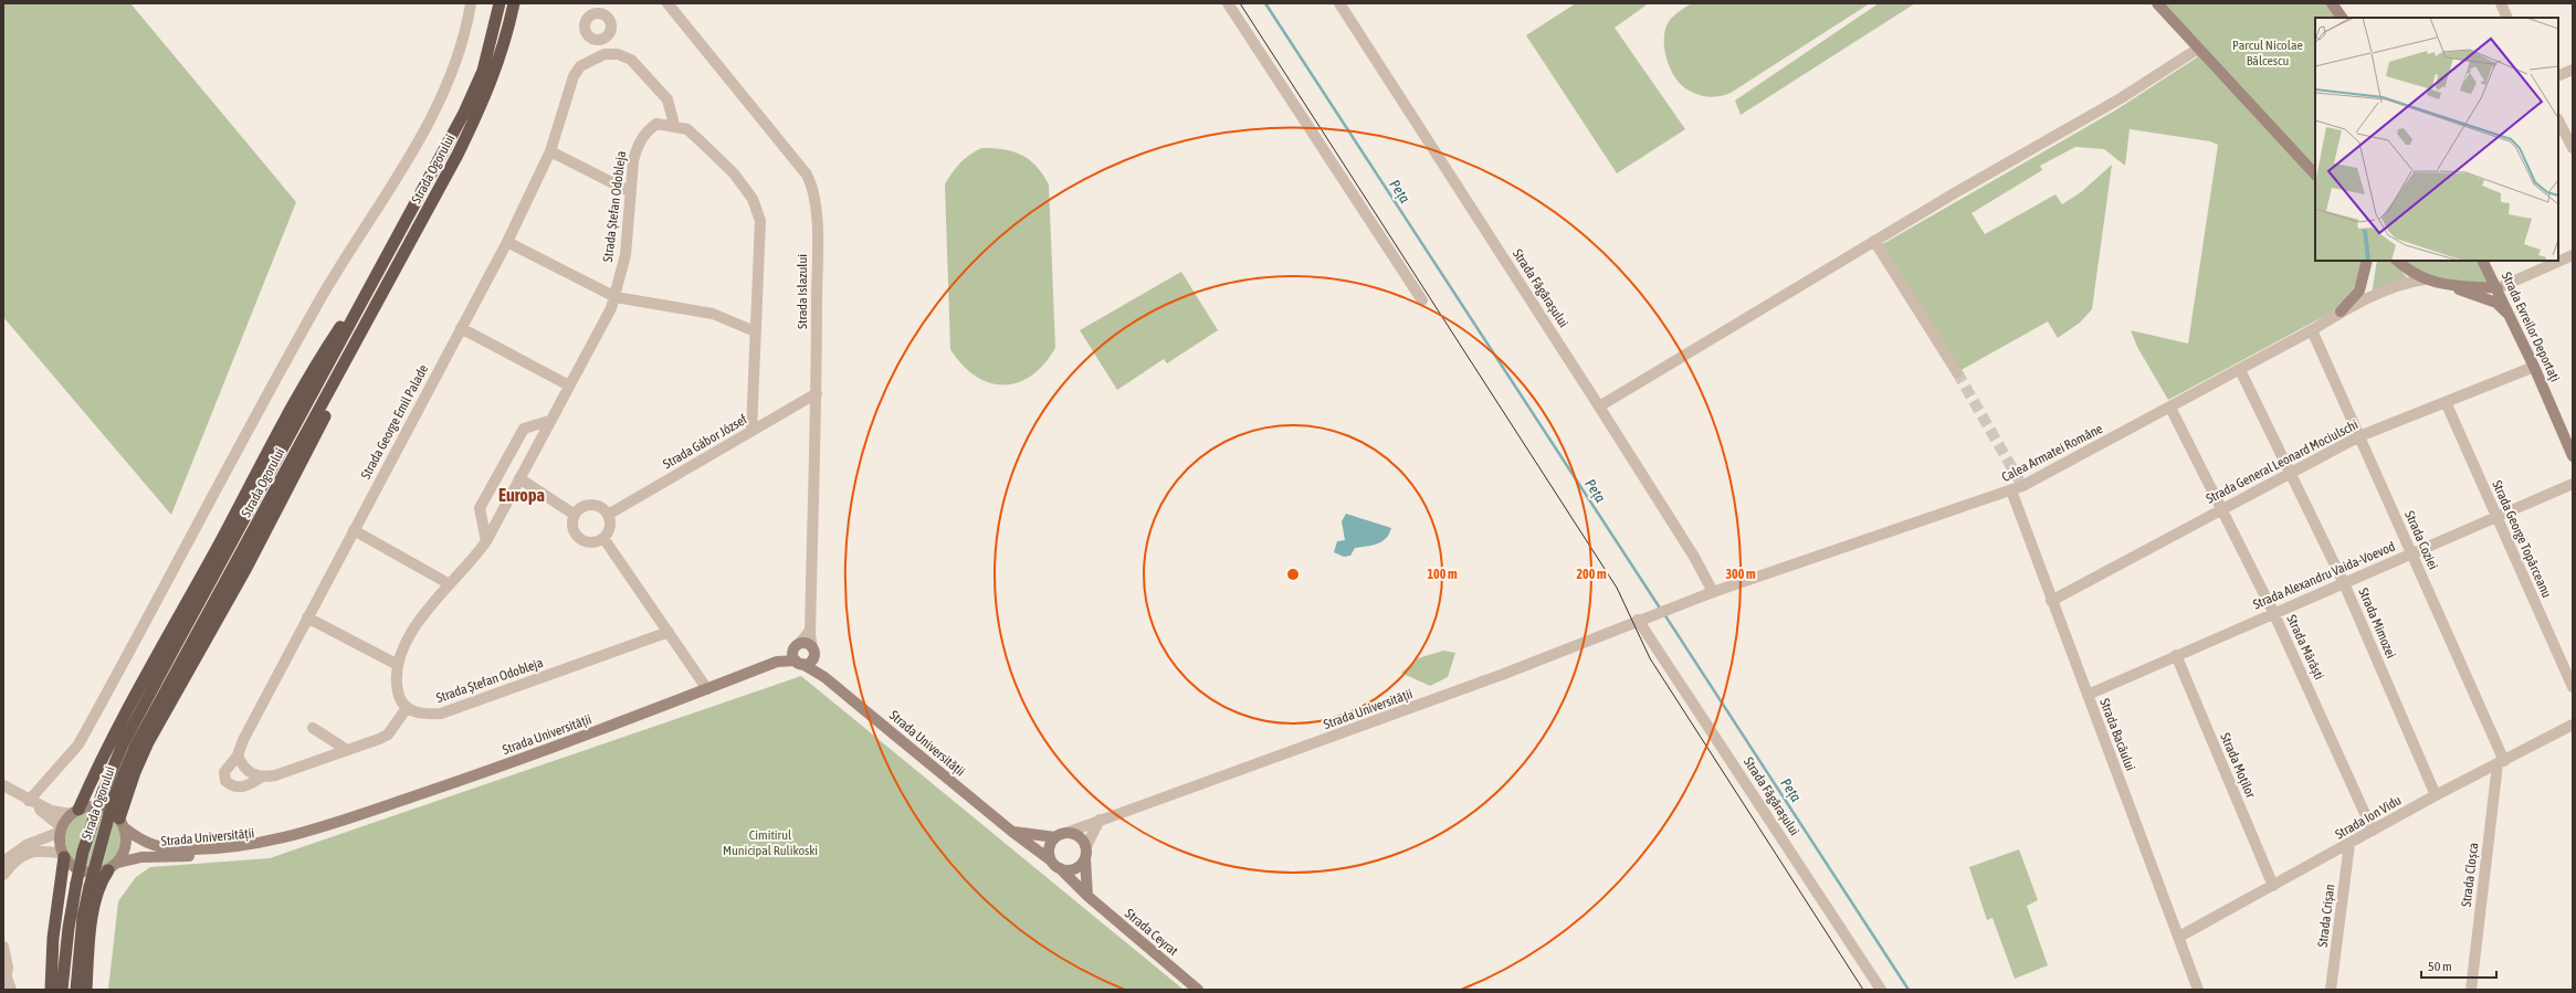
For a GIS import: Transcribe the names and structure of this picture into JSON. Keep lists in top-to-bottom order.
{
  "streets": {
    "highway": ["Strada Ogorului"],
    "main road": ["Strada Evreilor Deportaţi", "Strada Universității", "Strada Ceyrat"],
    "street": [
      "Strada Ștefan Odobleja",
      "Strada Făgărașului",
      "Strada Islazului",
      "Strada George Emil Palade",
      "Strada Gábor József",
      "Calea Armatei Române",
      "Strada General Leonard Mociulschi",
      "Strada George Topârceanu",
      "Strada Coziei",
      "Strada Alexandru Vaida-Voevod",
      "Strada Mimozei",
      "Strada Mărăști",
      "Strada Bacăului",
      "Strada Moților",
      "Strada Ion Vidu",
      "Strada Cloșca",
      "Strada Crișan"
    ]
  },
  "crossings": [
    ["Strada Ștefan Odobleja", "Strada George Emil Palade"],
    ["Strada Făgărașului", "Calea Armatei Române"],
    ["Strada Făgărașului", "Strada Universității"],
    ["Strada Islazului", "Strada Gábor József"],
    ["Strada Islazului", "Strada Universității"],
    ["Strada Evreilor Deportaţi", "Strada General Leonard Mociulschi"],
    ["Calea Armatei Române", "Strada Coziei"],
    ["Calea Armatei Române", "Strada Mimozei"],
    ["Calea Armatei Române", "Strada Mărăști"],
    ["Calea Armatei Române", "Strada Universității"],
    ["Calea Armatei Române", "Strada Bacăului"],
    ["Strada General Leonard Mociulschi", "Strada George Topârceanu"],
    ["Strada General Leonard Mociulschi", "Strada Coziei"],
    ["Strada General Leonard Mociulschi", "Strada Mimozei"],
    ["Strada General Leonard Mociulschi", "Strada Mărăști"],
    ["Strada General Leonard Mociulschi", "Strada Bacăului"],
    ["Strada George Topârceanu", "Strada Alexandru Vaida-Voevod"],
    ["Strada Coziei", "Strada Alexandru Vaida-Voevod"],
    ["Strada Coziei", "Strada Ion Vidu"],
    ["Strada Coziei", "Strada Cloșca"],
    ["Strada Alexandru Vaida-Voevod", "Strada Mimozei"],
    ["Strada Alexandru Vaida-Voevod", "Strada Mărăști"],
    ["Strada Alexandru Vaida-Voevod", "Strada Bacăului"],
    ["Strada Alexandru Vaida-Voevod", "Strada Moților"],
    ["Strada Mimozei", "Strada Ion Vidu"],
    ["Strada Mărăști", "Strada Ion Vidu"],
    ["Strada Universității", "Strada Ceyrat"],
    ["Strada Bacăului", "Strada Ion Vidu"],
    ["Strada Moților", "Strada Ion Vidu"],
    ["Strada Ion Vidu", "Strada Cloșca"],
    ["Strada Ion Vidu", "Strada Crișan"]
  ],
  "districts": ["Europa"],
  "water": ["Peța"],
  "parks": ["Parcul Nicolae Bălcescu", "Cimitirul Municipal Rulikoski"],
  "scale_bar": "50 m",
  "rings": ["100 m", "200 m", "300 m"]
}
